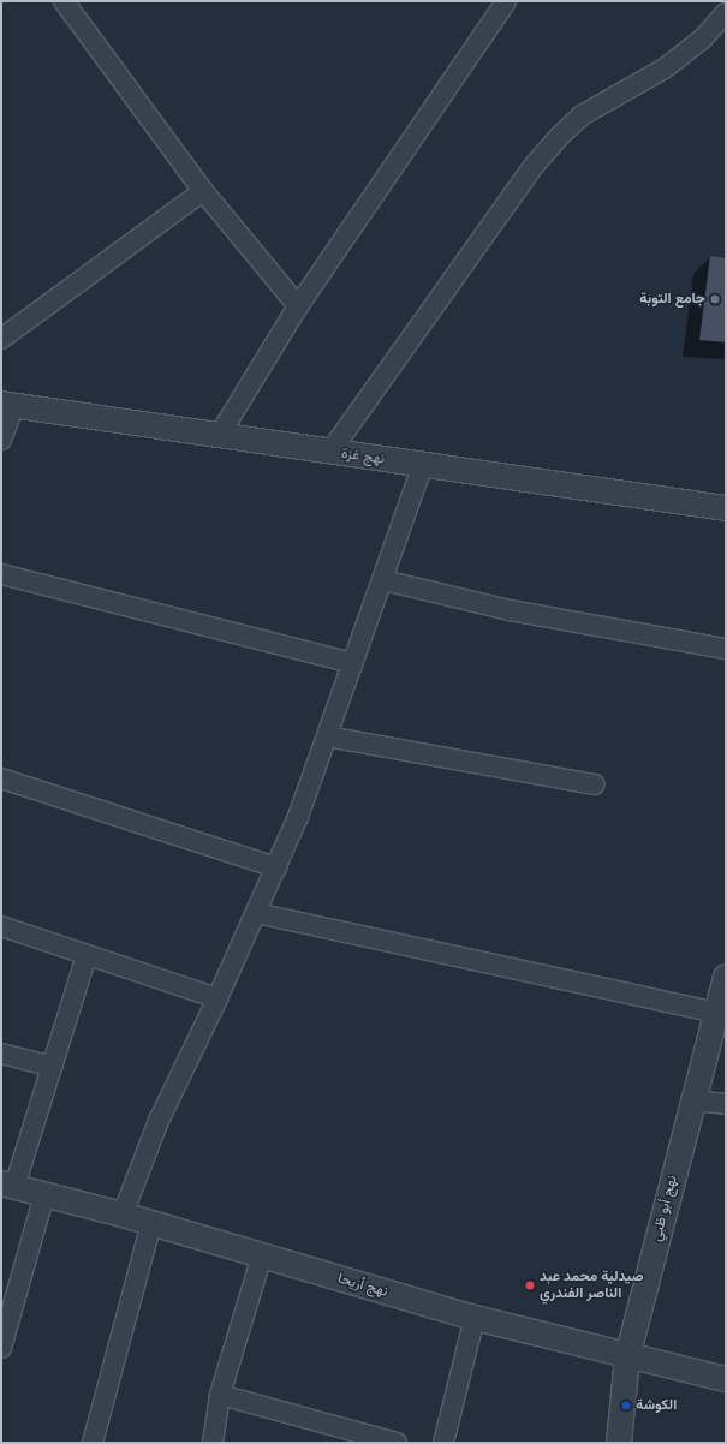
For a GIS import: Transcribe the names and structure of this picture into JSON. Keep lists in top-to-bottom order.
{
  "streets": {
    "street": ["نهج غزة", "نهج أبو ظبي", "نهج أريحا"]
  },
  "crossings": [
    ["نهج أبو ظبي", "نهج أريحا"]
  ],
  "places": ["جامع التوبة", "صيدلية محمد عبد الناصر الفندري", "الكوشة"]
}
